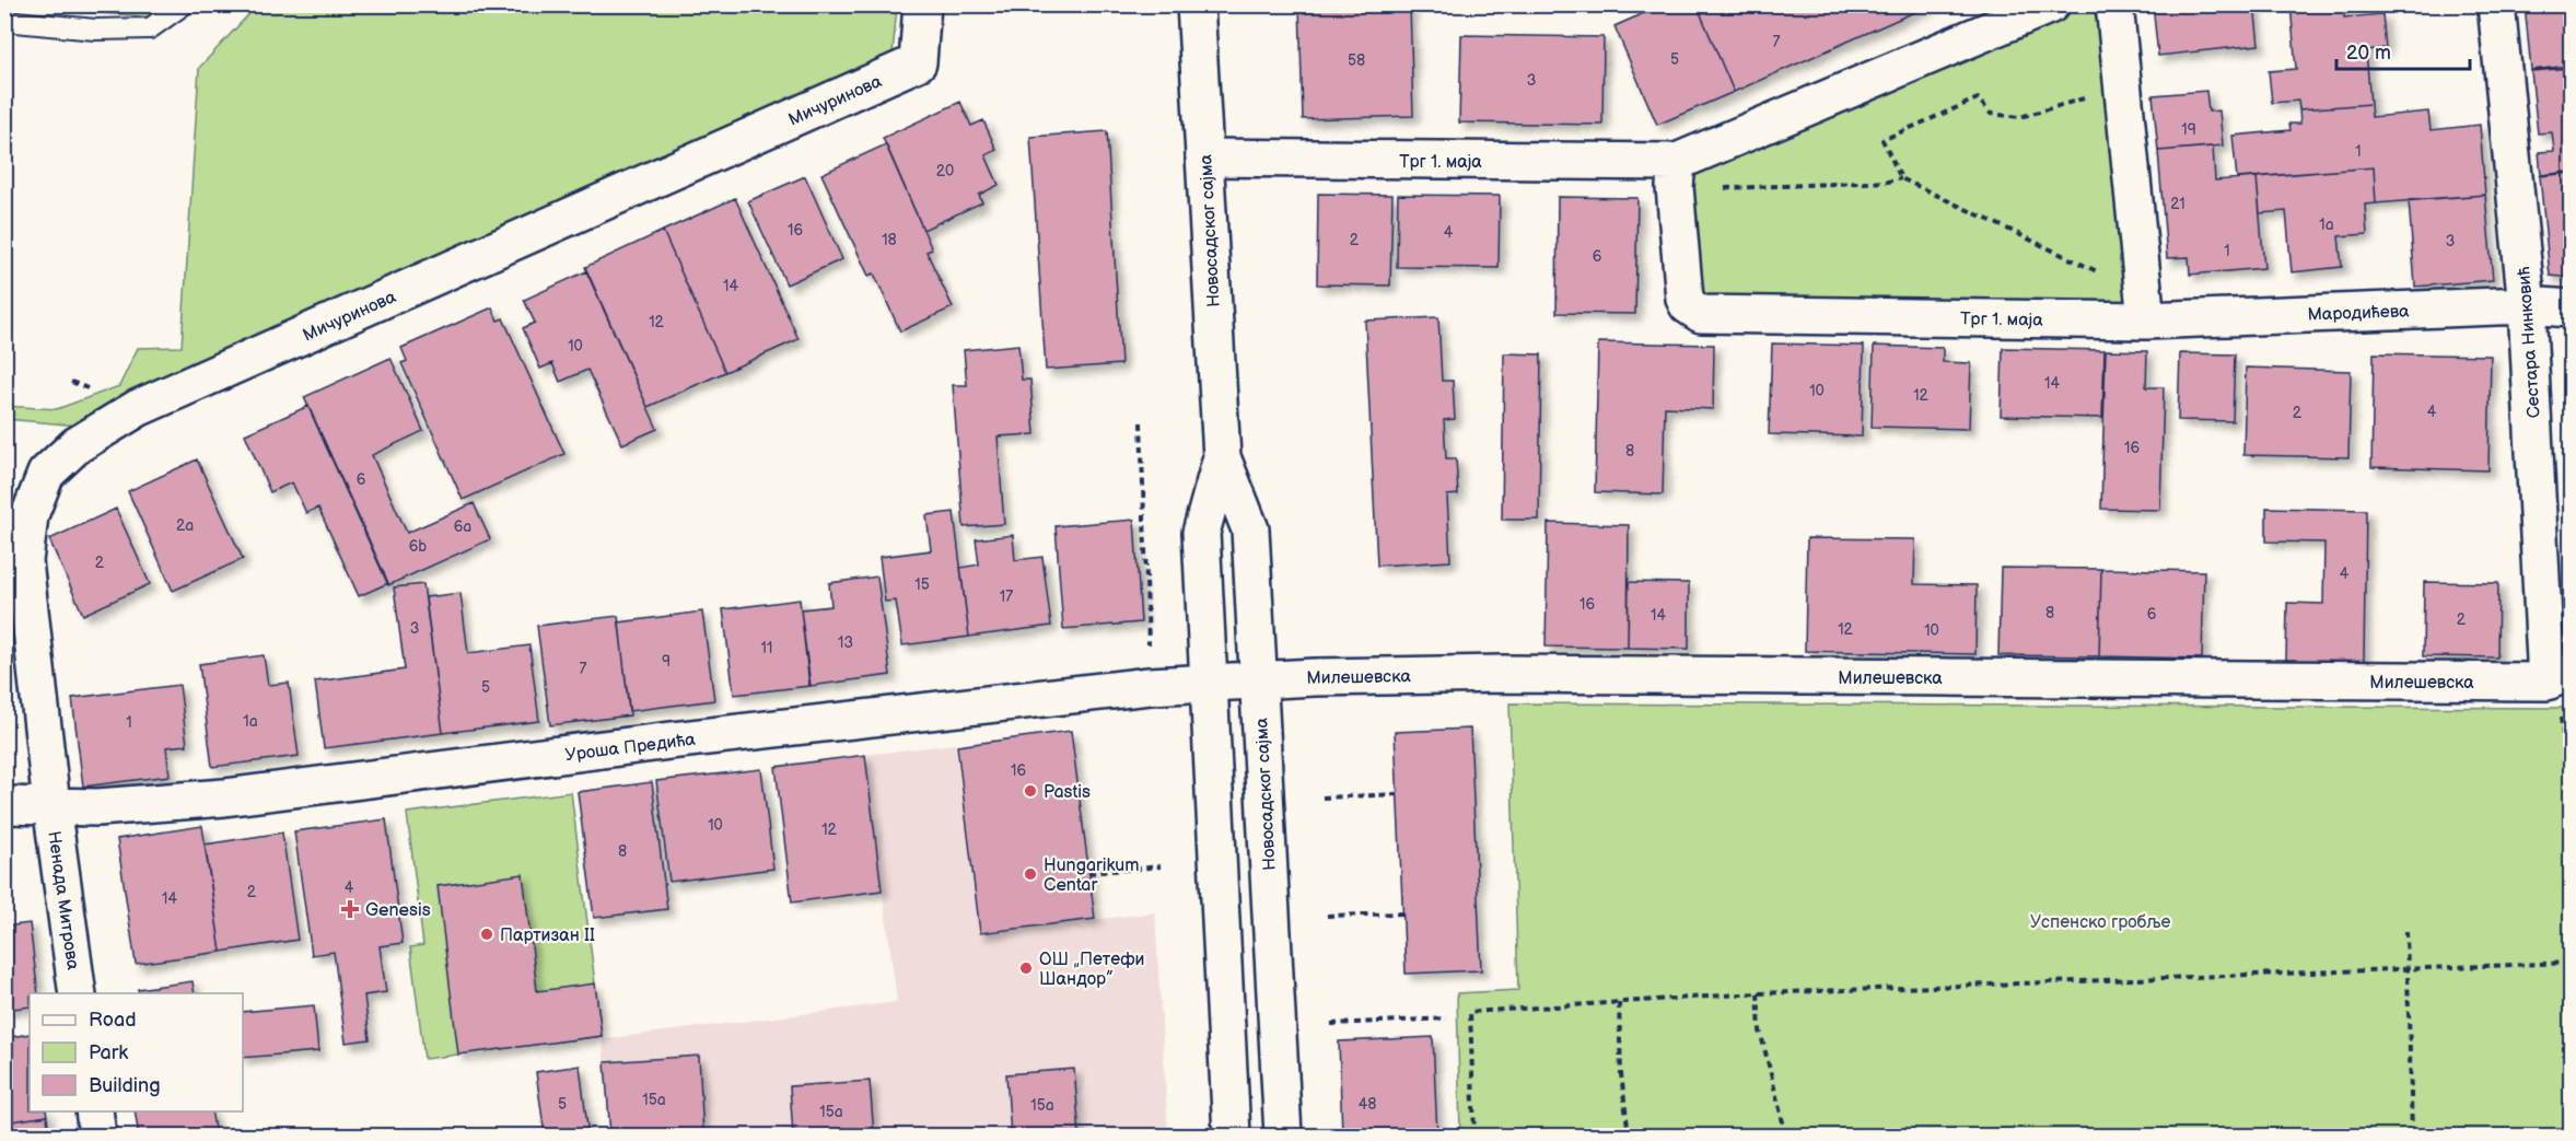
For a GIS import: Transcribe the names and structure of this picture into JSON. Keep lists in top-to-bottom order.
{
  "streets": {
    "street": [
      "Мичуринова",
      "Трг 1. маја",
      "Новосадског сајма",
      "Мародићева",
      "Сестара Нинковић",
      "Милешевска",
      "Уроша Предића",
      "Ненада Митрова"
    ]
  },
  "crossings": [
    ["Мичуринова", "Уроша Предића"],
    ["Мичуринова", "Ненада Митрова"],
    ["Трг 1. маја", "Новосадског сајма"],
    ["Трг 1. маја", "Мародићева"],
    ["Новосадског сајма", "Милешевска"],
    ["Новосадског сајма", "Уроша Предића"],
    ["Мародићева", "Сестара Нинковић"],
    ["Сестара Нинковић", "Милешевска"],
    ["Милешевска", "Уроша Предића"],
    ["Уроша Предића", "Ненада Митрова"]
  ],
  "parks": ["Успенско гробље"],
  "places": {
    "other": [
      "Pastis",
      "Hungarikum Centar",
      "Партизан II",
      "ОШ „Петефи Шандор”"
    ],
    "health": ["Genesis"]
  },
  "house_numbers": [
    "7",
    "5",
    "58",
    "3",
    "19",
    "1",
    "20",
    "21",
    "1a",
    "16",
    "4",
    "18",
    "2",
    "3",
    "1",
    "6",
    "14",
    "12",
    "10",
    "14",
    "10",
    "12",
    "4",
    "2",
    "16",
    "8",
    "6",
    "2a",
    "6a",
    "6b",
    "2",
    "4",
    "15",
    "17",
    "16",
    "8",
    "6",
    "14",
    "2",
    "3",
    "12",
    "10",
    "13",
    "11",
    "9",
    "7",
    "5",
    "1a",
    "1",
    "16",
    "10",
    "12",
    "8",
    "4",
    "2",
    "14",
    "15a",
    "5",
    "48",
    "15a",
    "15a"
  ],
  "legend": ["Road", "Park", "Building"],
  "scale_bar": "20 m"
}
